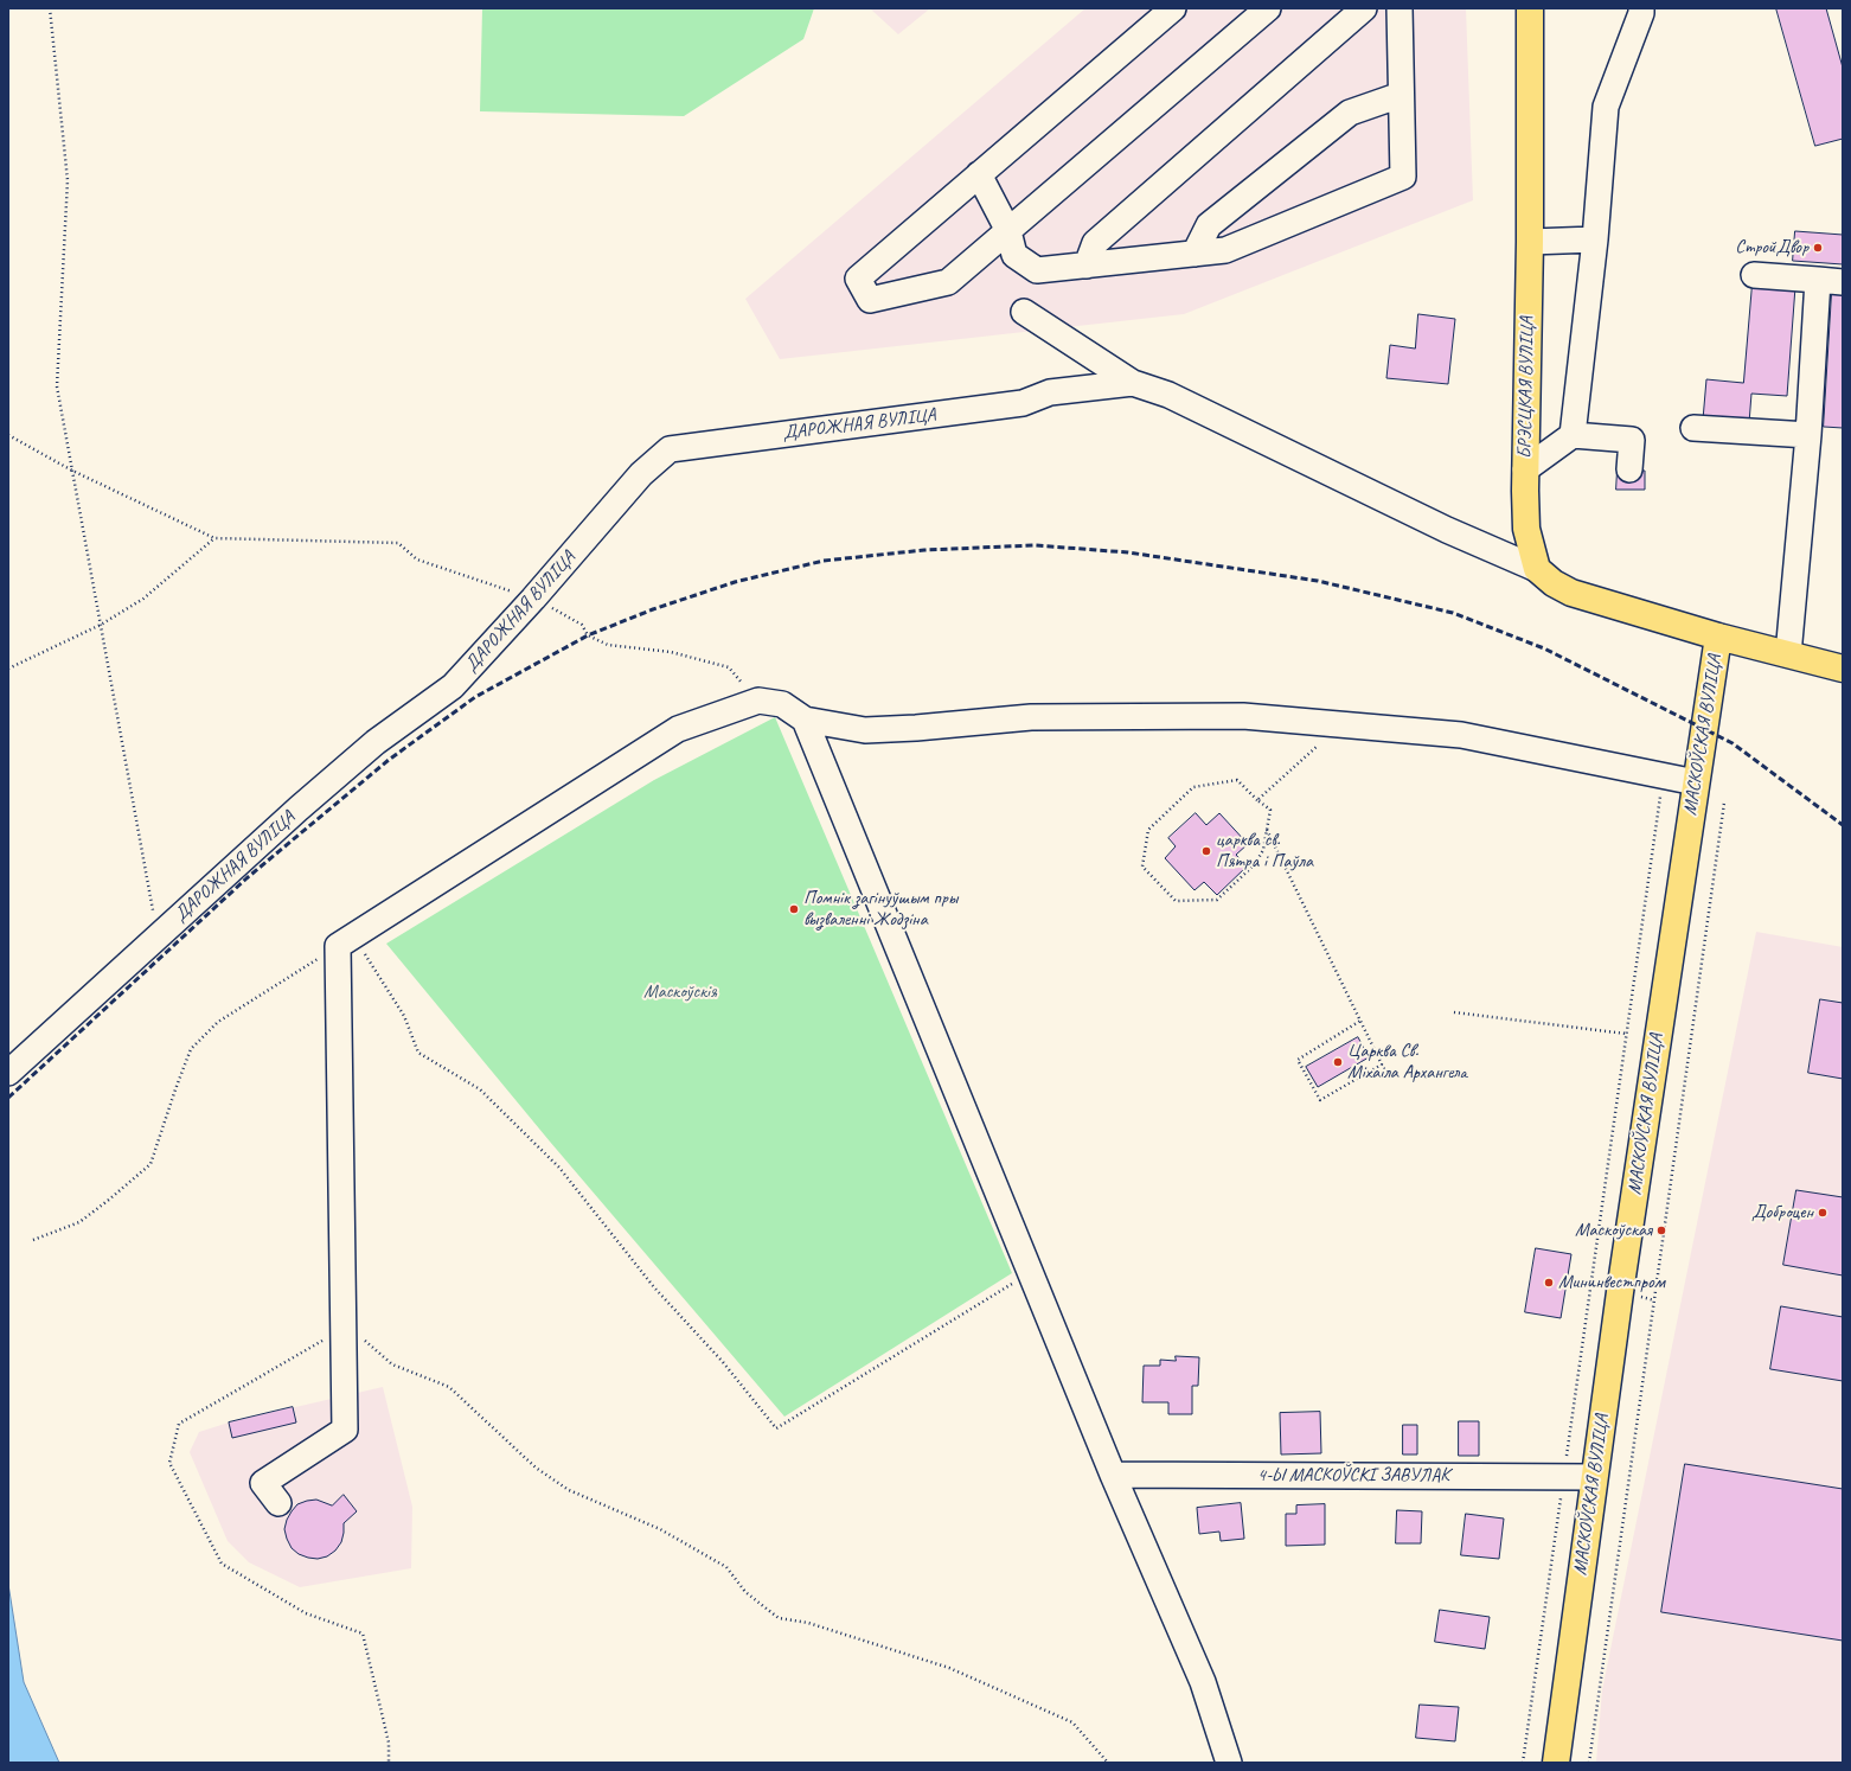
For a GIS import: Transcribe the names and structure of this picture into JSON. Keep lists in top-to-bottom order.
{
  "streets": {
    "main road": ["БРЭСЦКАЯ ВУЛІЦА", "МАСКОЎСКАЯ ВУЛІЦА"],
    "street": ["ДАРОЖНАЯ ВУЛІЦА", "4-Ы МАСКОЎСКІ ЗАВУЛАК"]
  },
  "crossings": [
    ["МАСКОЎСКАЯ ВУЛІЦА", "4-Ы МАСКОЎСКІ ЗАВУЛАК"]
  ],
  "parks": ["Маскоўскія"],
  "places": [
    "СтройДвор",
    "царква св. Пятра і Паўла",
    "Помнік загінуўшым пры вызваленні Жодзіна",
    "Царква Св. Міхаіла Архангела",
    "Доброцен",
    "Маскоўская",
    "Мининвестпром"
  ]
}
